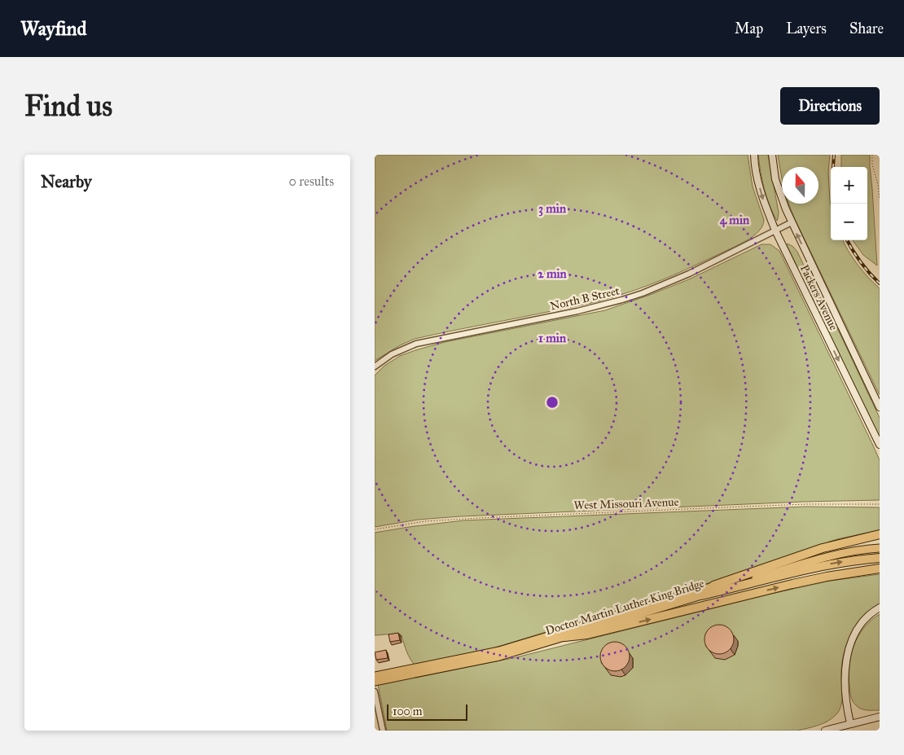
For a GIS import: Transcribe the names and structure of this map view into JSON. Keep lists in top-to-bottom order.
{
  "streets": {
    "main road": ["Packers Avenue", "Doctor Martin Luther King Bridge"],
    "street": ["North B Street"],
    "path": ["West Missouri Avenue"]
  },
  "crossings": [
    ["Packers Avenue", "North B Street"]
  ],
  "scale_bar": "100 m",
  "north": "top",
  "page": {
    "header": "Wayfind",
    "nav": ["Map", "Layers", "Share"],
    "buttons": "Directions",
    "title": "Find us",
    "heading": ["Nearby", "0 results"],
    "map_buttons": ["+", "−"],
    "scale": "100 m"
  },
  "rings": [
    "3 min",
    "4 min",
    "2 min",
    "1 min"
  ]
}
